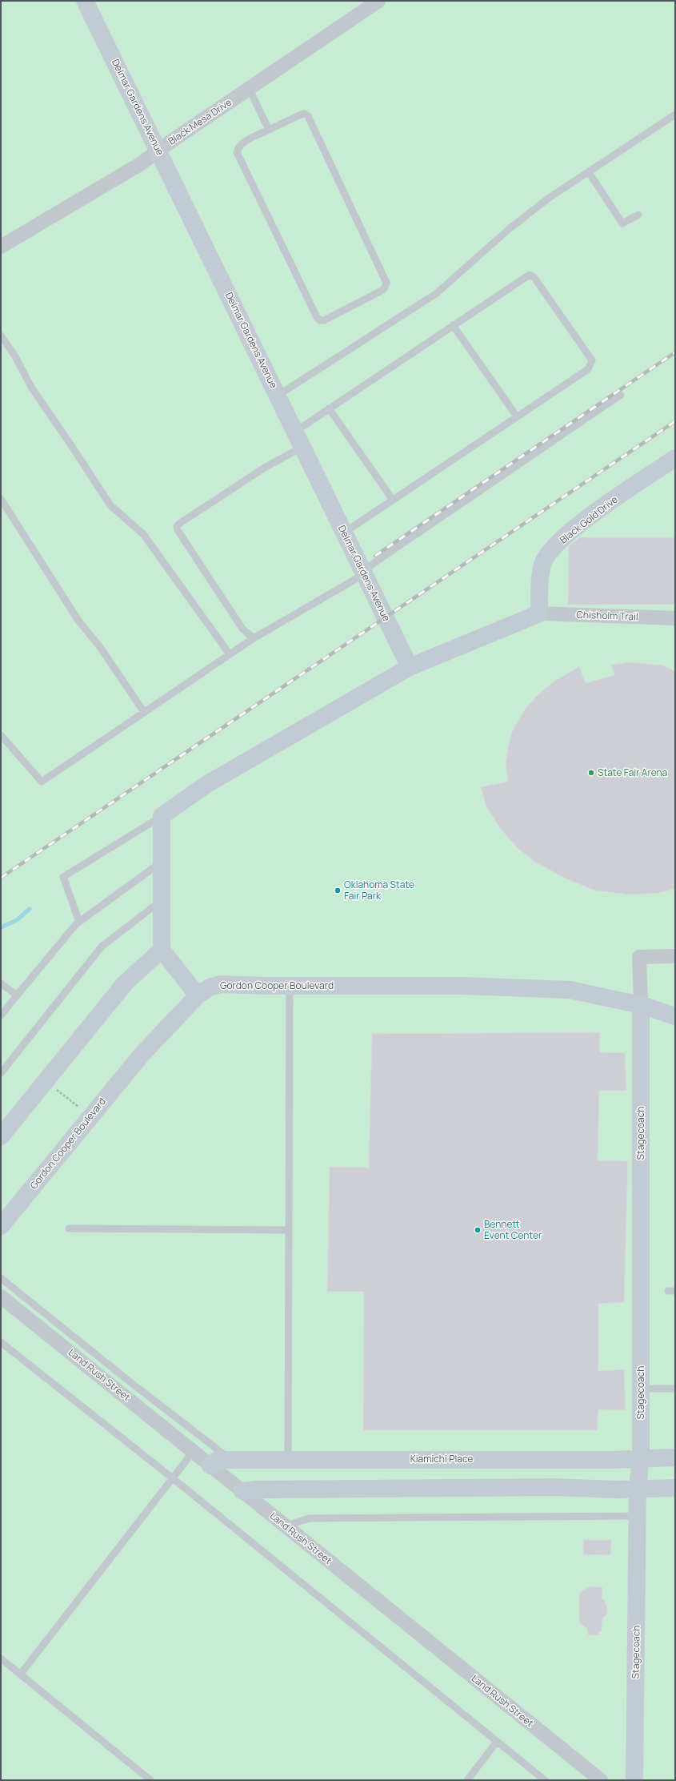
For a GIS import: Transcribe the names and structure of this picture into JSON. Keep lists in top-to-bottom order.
{
  "streets": {
    "street": [
      "Delmar Gardens Avenue",
      "Black Mesa Drive",
      "Black Gold Drive",
      "Chisholm Trail",
      "Gordon Cooper Boulevard",
      "Stagecoach",
      "Land Rush Street",
      "Kiamichi Place"
    ]
  },
  "crossings": [
    ["Delmar Gardens Avenue", "Black Mesa Drive"],
    ["Black Gold Drive", "Chisholm Trail"],
    ["Gordon Cooper Boulevard", "Stagecoach"],
    ["Stagecoach", "Kiamichi Place"],
    ["Land Rush Street", "Kiamichi Place"]
  ],
  "places": ["State Fair Arena", "Oklahoma State Fair Park", "Bennett Event Center"]
}
